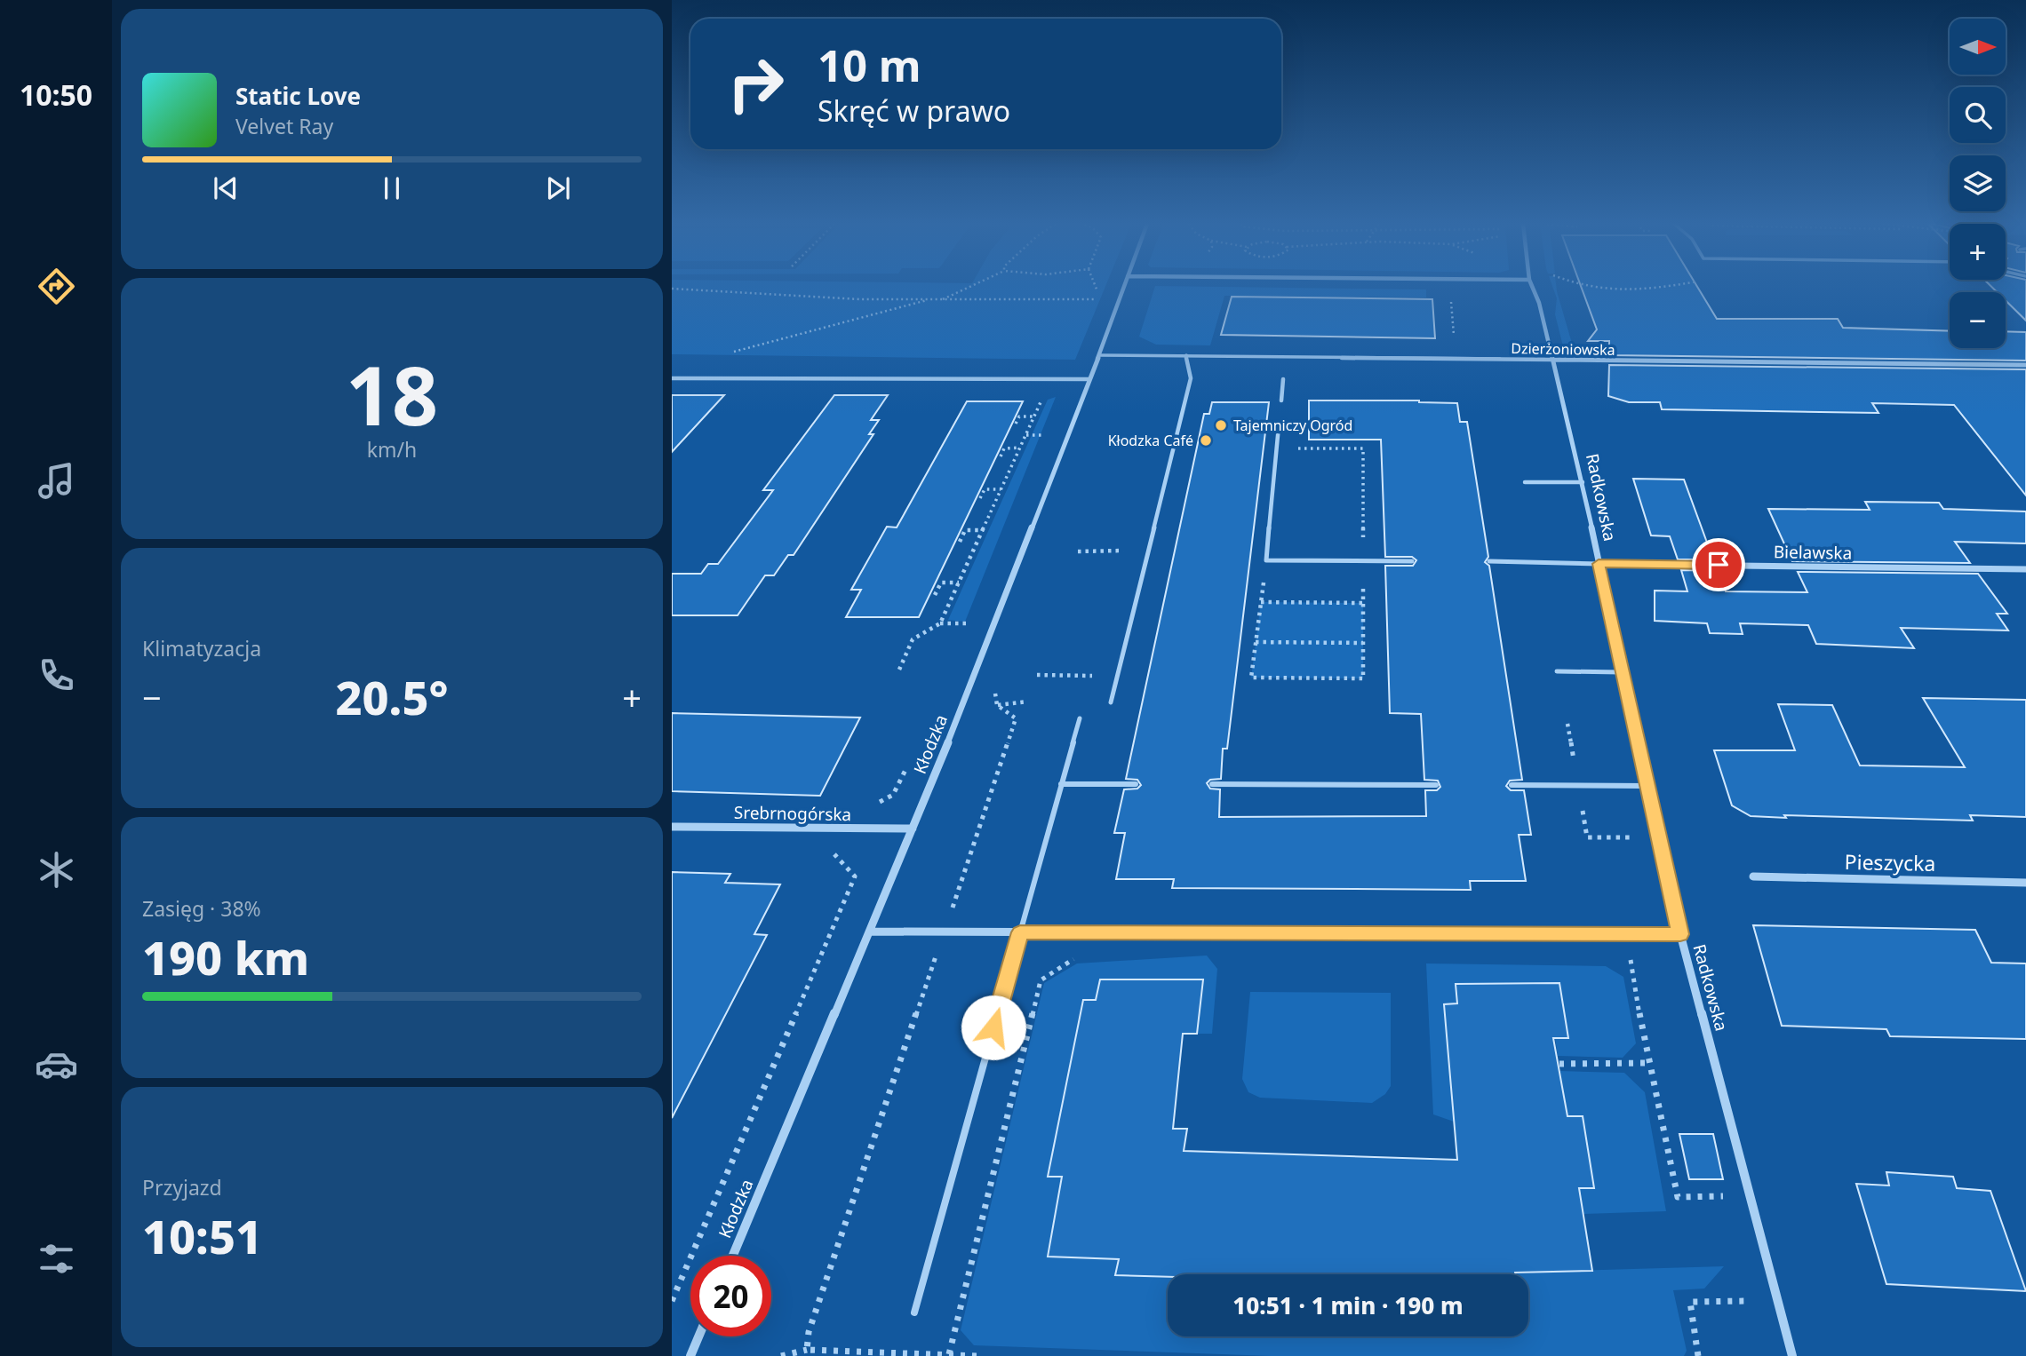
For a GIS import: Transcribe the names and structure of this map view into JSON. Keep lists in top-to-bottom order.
{
  "streets": {
    "street": [
      "Dzierżoniowska",
      "Radkowska",
      "Bielawska",
      "Kłodzka",
      "Srebrnogórska",
      "Pieszycka"
    ]
  },
  "crossings": [
    ["Dzierżoniowska", "Radkowska"],
    ["Dzierżoniowska", "Kłodzka"],
    ["Radkowska", "Bielawska"],
    ["Kłodzka", "Srebrnogórska"]
  ],
  "places": ["Tajemniczy Ogród", "Kłodzka Café"],
  "north": "right",
  "page": {
    "tabs": "10:50",
    "map_buttons": ["+", "−"],
    "turn": ["10 m", "Skręć w prawo"],
    "song": ["Static Love", "Velvet Ray"],
    "tile": [
      ["18", "km/h"],
      "Klimatyzacja",
      ["Zasięg · 38%", "190 km"],
      ["Przyjazd", "10:51"]
    ],
    "heat": ["−", "20.5°", "+"],
    "limit": "20",
    "trip": "10:51 · 1 min · 190 m"
  }
}
